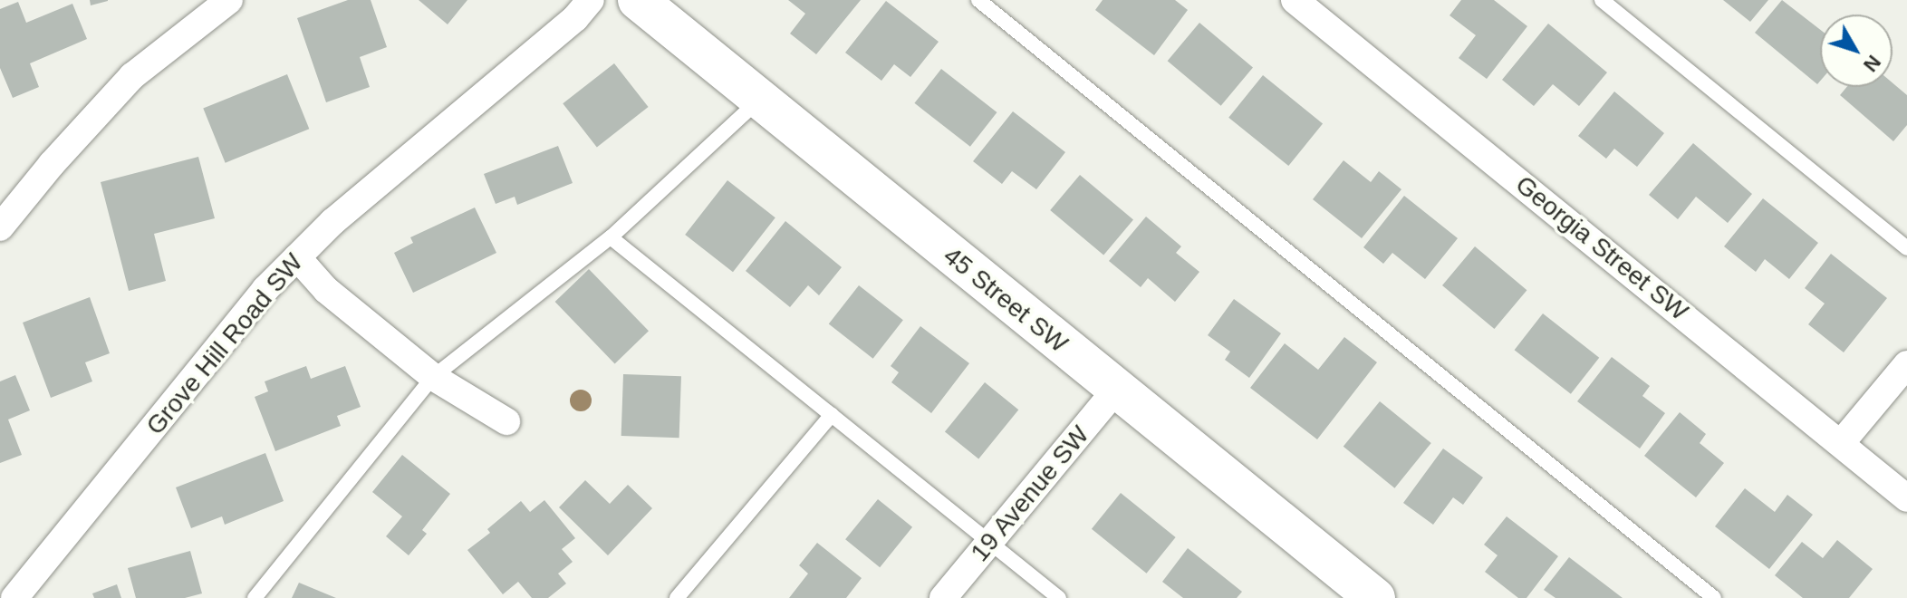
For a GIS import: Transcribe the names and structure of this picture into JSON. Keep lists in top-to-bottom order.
{
  "streets": {
    "street": [
      "Georgia Street SW",
      "45 Street SW",
      "Grove Hill Road SW",
      "19 Avenue SW"
    ]
  },
  "crossings": [
    ["45 Street SW", "19 Avenue SW"]
  ],
  "north": "bottom right"
}
